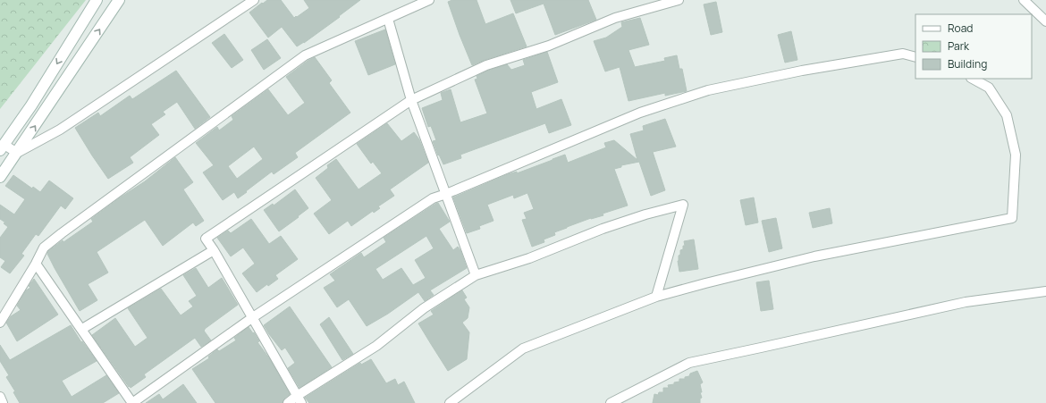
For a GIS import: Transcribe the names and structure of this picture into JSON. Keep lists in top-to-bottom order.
{
  "legend": ["Road", "Park", "Building"]
}
